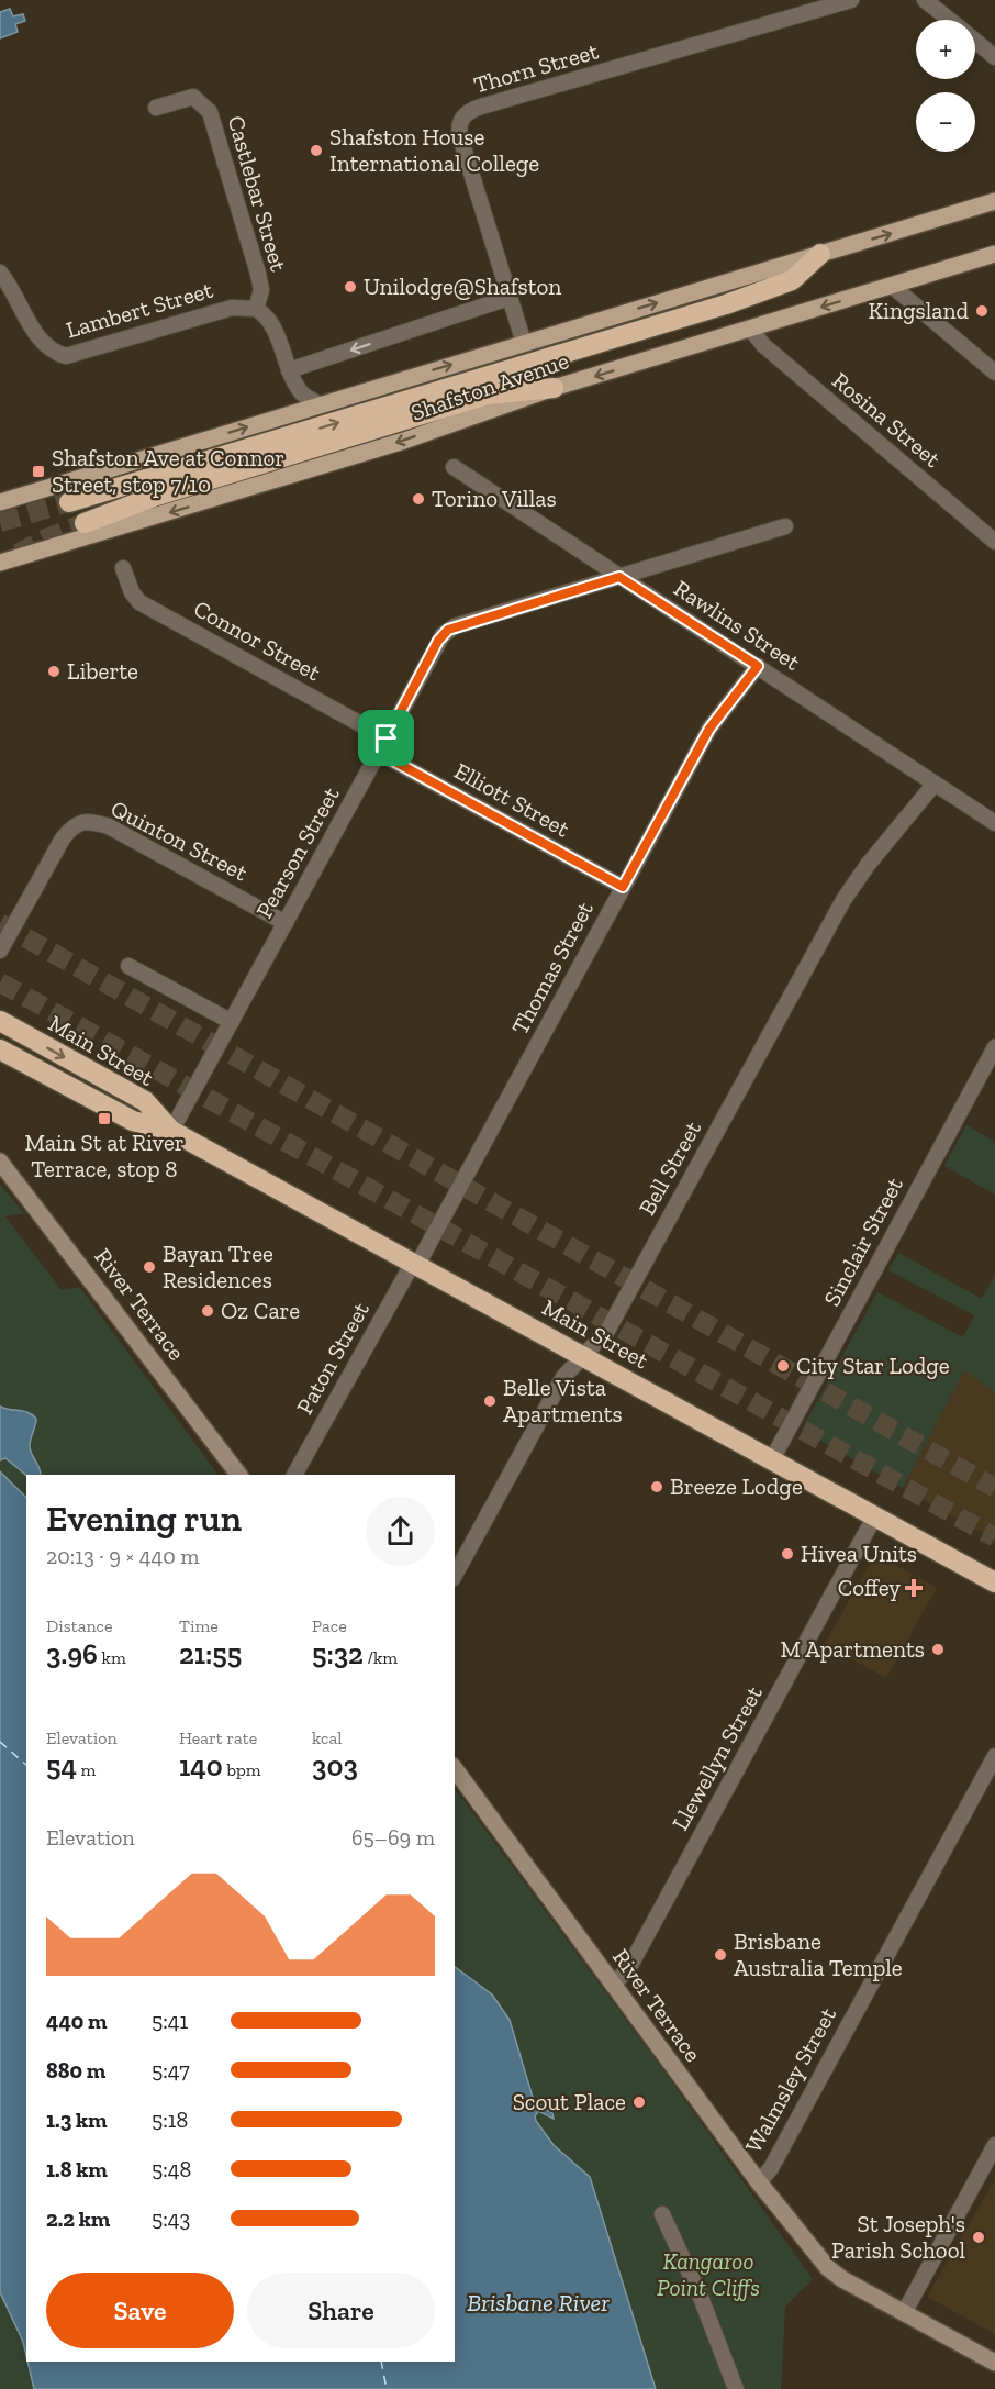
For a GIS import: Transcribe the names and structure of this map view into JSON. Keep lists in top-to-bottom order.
{
  "streets": {
    "highway": ["Main Street"],
    "main road": ["Shafston Avenue", "River Terrace"],
    "street": [
      "Thorn Street",
      "Castlebar Street",
      "Lambert Street",
      "Rosina Street",
      "Rawlins Street",
      "Connor Street",
      "Elliott Street",
      "Quinton Street",
      "Pearson Street",
      "Thomas Street",
      "Bell Street",
      "Sinclair Street",
      "Paton Street",
      "Llewellyn Street",
      "Walmsley Street"
    ]
  },
  "crossings": [
    ["Thorn Street", "Shafston Avenue"],
    ["Castlebar Street", "Lambert Street"],
    ["Shafston Avenue", "Rosina Street"],
    ["Rawlins Street", "Pearson Street"],
    ["Rawlins Street", "Thomas Street"],
    ["Rawlins Street", "Bell Street"],
    ["Connor Street", "Pearson Street"],
    ["Elliott Street", "Pearson Street"],
    ["Elliott Street", "Thomas Street"],
    ["Quinton Street", "Pearson Street"],
    ["Pearson Street", "Main Street"],
    ["Thomas Street", "Main Street"],
    ["Thomas Street", "Paton Street"],
    ["Main Street", "Bell Street"],
    ["Main Street", "Sinclair Street"],
    ["Main Street", "Paton Street"],
    ["Main Street", "Llewellyn Street"],
    ["River Terrace", "Llewellyn Street"],
    ["River Terrace", "Walmsley Street"]
  ],
  "water": ["Brisbane River"],
  "parks": ["Kangaroo Point Cliffs"],
  "places": {
    "other": [
      "Shafston House International College",
      "Unilodge@Shafston",
      "Kingsland",
      "Torino Villas",
      "Liberte",
      "Bayan Tree Residences",
      "Oz Care",
      "City Star Lodge",
      "Belle Vista Apartments",
      "Breeze Lodge",
      "Hivea Units",
      "M Apartments",
      "Brisbane Australia Temple",
      "Scout Place",
      "St Joseph's Parish School"
    ],
    "transit": ["Shafston Ave at Connor Street, stop 7/10", "Main St at River Terrace, stop 8"],
    "health": ["Coffey"]
  },
  "page": {
    "map_buttons": ["+", "−"],
    "heading": ["Evening run", "20:13 · 9 × 440 m"],
    "stats": [
      ["Distance", "3.96 km"],
      ["Time", "21:55"],
      ["Pace", "5:32 /km"],
      ["Elevation", "54 m"],
      ["Heart rate", "140 bpm"],
      ["kcal", "303"]
    ],
    "chart": ["Elevation", "65–69 m"],
    "list": [
      {
        "name": "440 m",
        "note": "5:41"
      },
      {
        "name": "880 m",
        "note": "5:47"
      },
      {
        "name": "1.3 km",
        "note": "5:18"
      },
      {
        "name": "1.8 km",
        "note": "5:48"
      },
      {
        "name": "2.2 km",
        "note": "5:43"
      }
    ],
    "buttons": ["Save", "Share"]
  }
}
